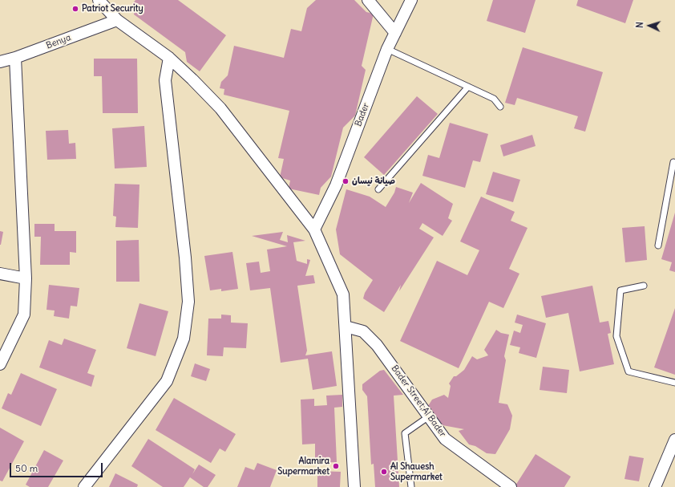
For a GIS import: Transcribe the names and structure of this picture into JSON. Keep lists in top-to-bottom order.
{
  "streets": {
    "street": ["Benya", "Bader", "Bader Street;Al Bader"]
  },
  "places": [
    "Patriot Security",
    "صيانة نيسان",
    "Alamira Supermarket",
    "Al Shauesh Supermarket"
  ],
  "scale_bar": "50 m",
  "north": "left"
}
